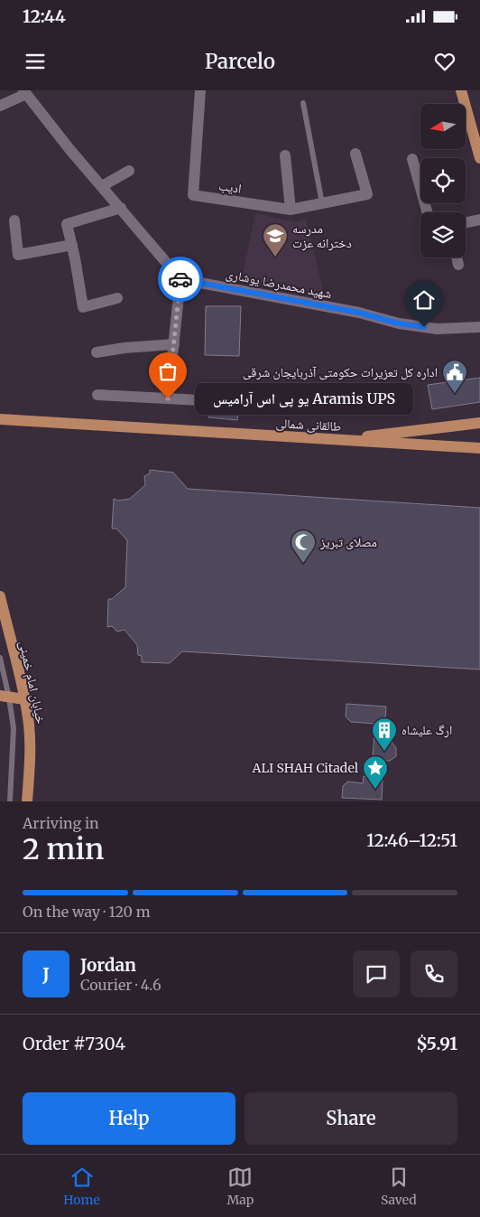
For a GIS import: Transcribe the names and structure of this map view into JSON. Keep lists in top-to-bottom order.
{
  "streets": {
    "main road": ["طالقانی شمالی", "خیابان امام خمینی"],
    "street": ["ادیب", "شهید محمدرضا یوشاری"]
  },
  "places": {
    "school or university": ["مدرسه دخترانه عزت"],
    "public building": ["اداره کل تعزیرات حکومتی آذربایجان شرقی"],
    "other": ["یو پی اس آرامیس Aramis UPS"],
    "mosque": ["مصلای تبریز"],
    "building": ["ارگ علیشاه"],
    "place": ["ALI SHAH Citadel"]
  },
  "north": "left",
  "page": {
    "status": "12:44",
    "header": "Parcelo",
    "bubble": "یو پی اس آرامیس Aramis UPS",
    "heading": ["2 min", "Arriving in", "12:46–12:51"],
    "panel": [
      "Jordan",
      "Courier · 4.6",
      "Order #7304",
      "$5.91"
    ],
    "bar": "On the way · 120 m",
    "round": "J",
    "buttons": ["Help", "Share"],
    "tabs": ["Home", "Map", "Saved"]
  }
}
